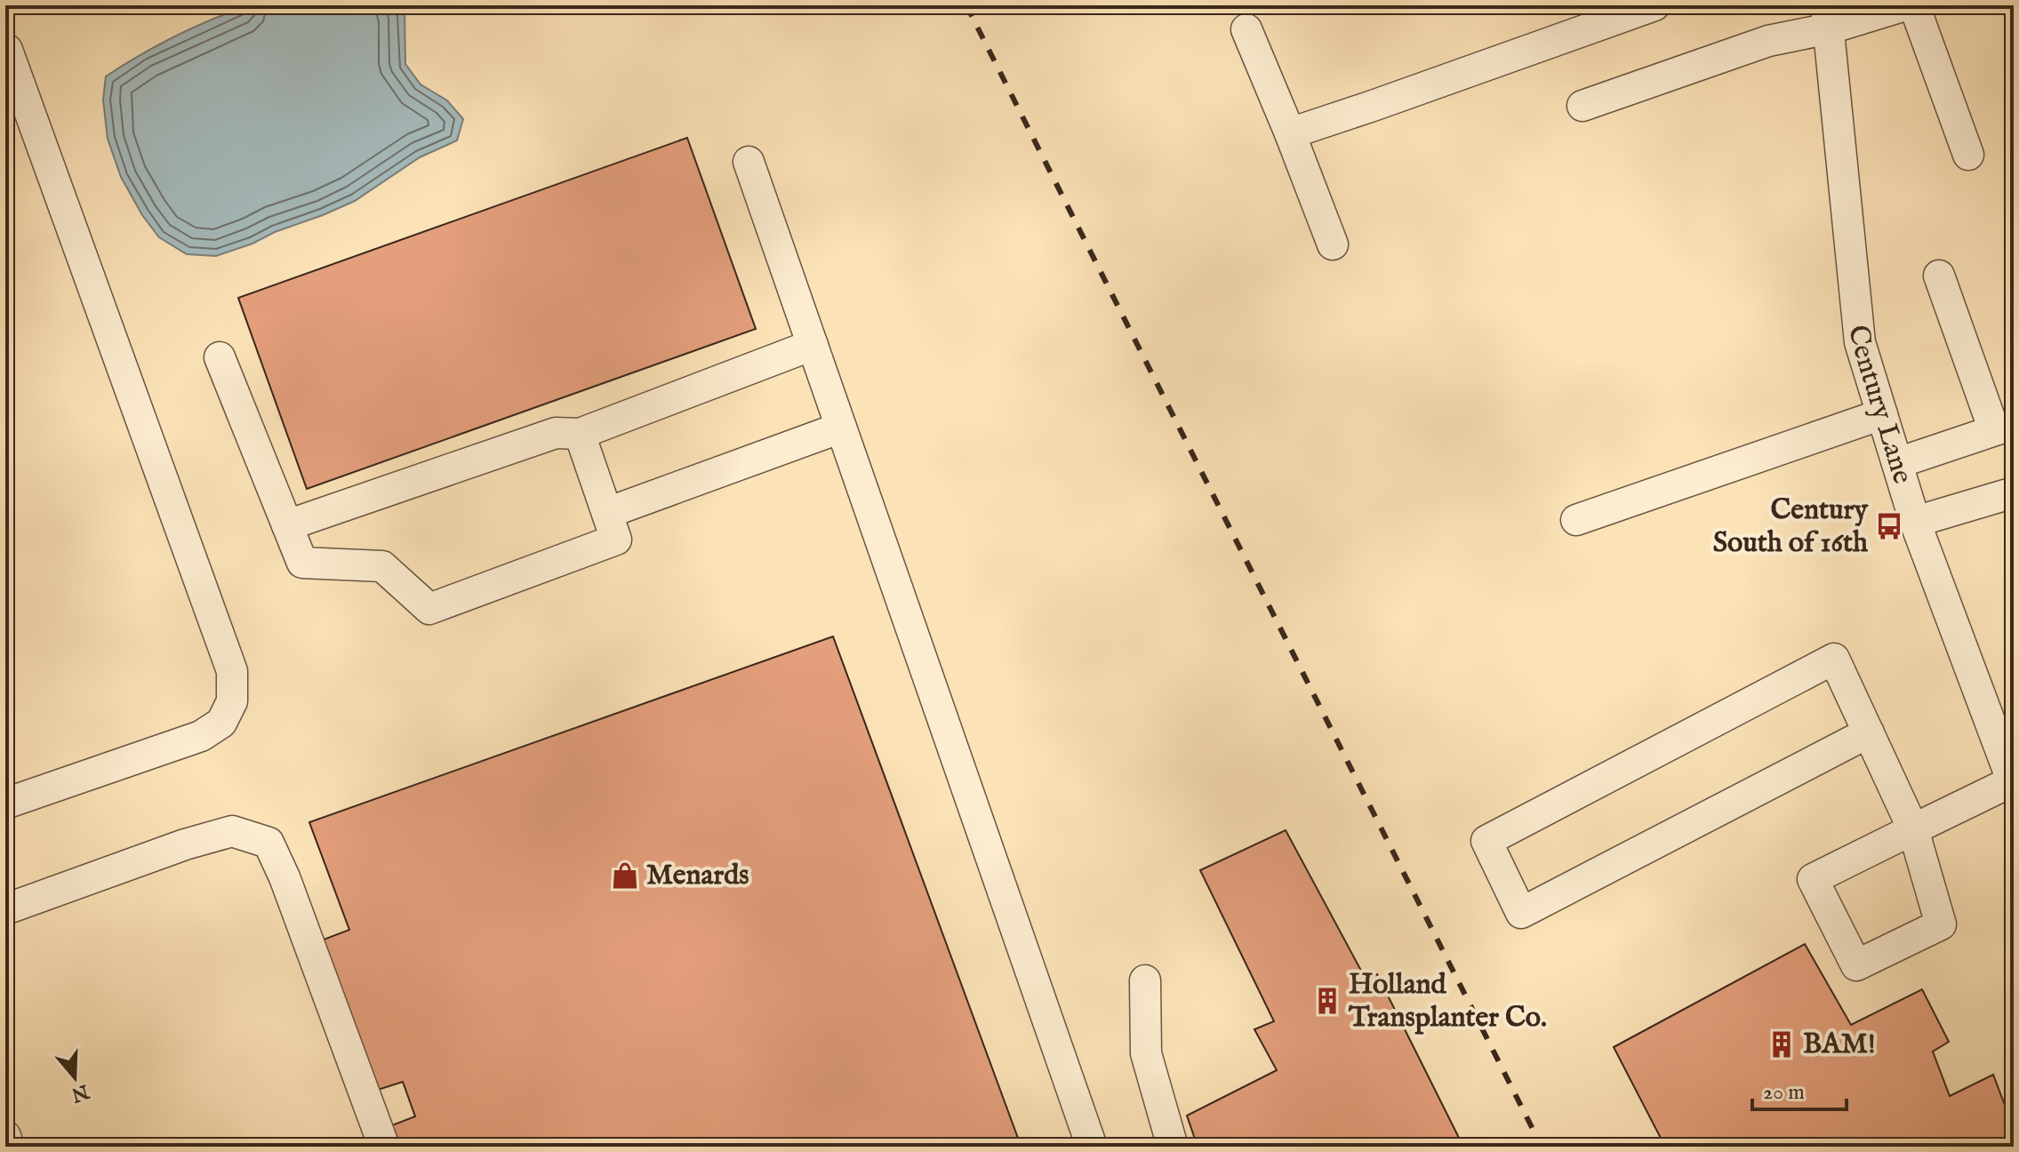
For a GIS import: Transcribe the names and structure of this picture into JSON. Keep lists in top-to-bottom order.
{
  "streets": {
    "street": ["Century Lane"]
  },
  "places": {
    "bus stop": ["Century South of 16th"],
    "shop": ["Menards"],
    "building": ["Holland Transplanter Co.", "BAM!"]
  },
  "scale_bar": "20 m",
  "north": "bottom"
}
